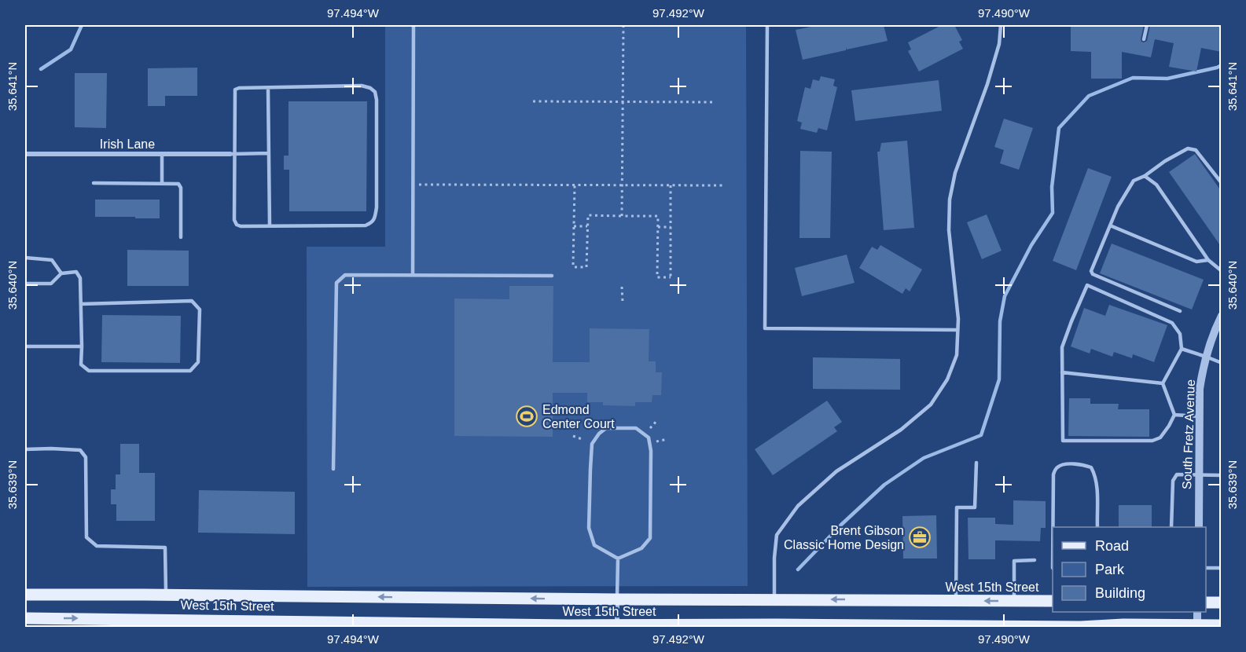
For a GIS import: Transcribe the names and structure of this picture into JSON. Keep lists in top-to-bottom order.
{
  "streets": {
    "main road": ["West 15th Street"],
    "street": ["Irish Lane", "South Fretz Avenue"]
  },
  "places": {
    "sports": ["Edmond Center Court"],
    "office": ["Brent Gibson Classic Home Design"]
  },
  "legend": ["Road", "Park", "Building"],
  "coordinates": [
    "97.494°W",
    "97.492°W",
    "97.490°W",
    "35.641°N",
    "35.640°N",
    "35.639°N"
  ]
}
